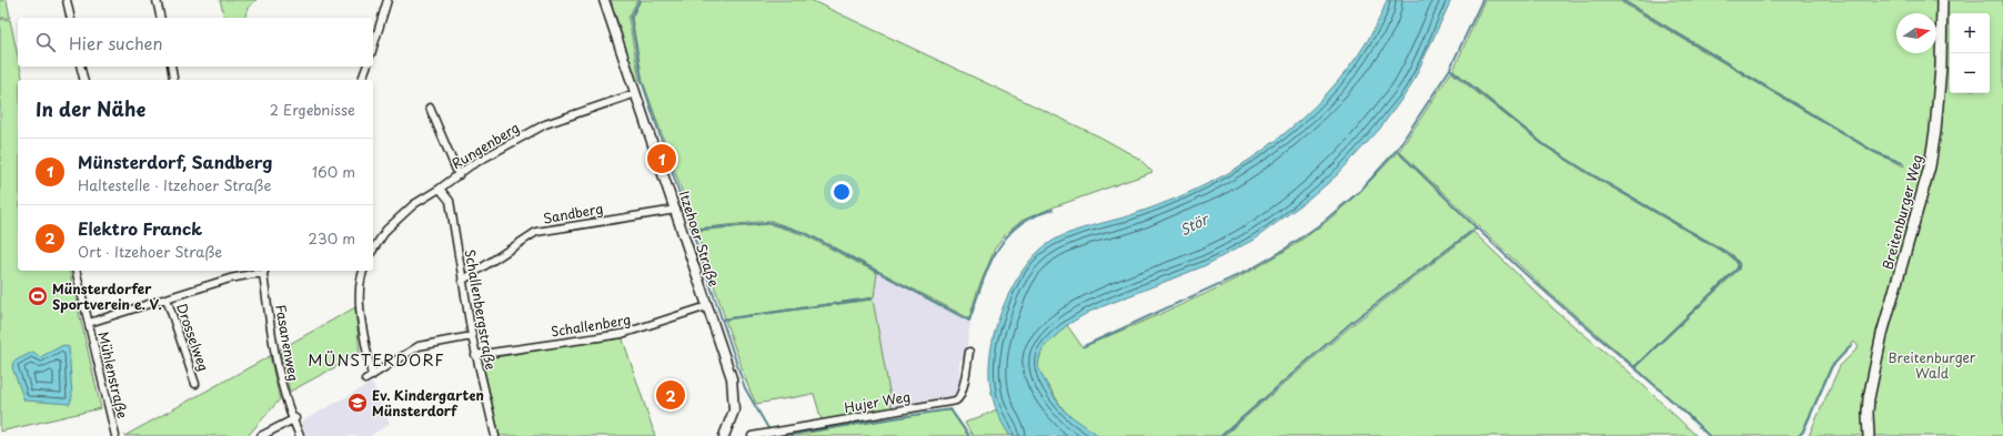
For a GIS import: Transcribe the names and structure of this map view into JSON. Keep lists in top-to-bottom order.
{
  "streets": {
    "main road": ["Breitenburger Weg"],
    "street": [
      "Rungenberg",
      "Sandberg",
      "Itzehoer Straße",
      "Schallenbergstraße",
      "Schallenberg",
      "Drosselweg",
      "Fasanenweg",
      "Mühlenstraße",
      "Hujer Weg"
    ]
  },
  "crossings": [
    ["Rungenberg", "Itzehoer Straße"],
    ["Rungenberg", "Schallenbergstraße"],
    ["Sandberg", "Itzehoer Straße"],
    ["Sandberg", "Schallenbergstraße"],
    ["Itzehoer Straße", "Schallenberg"],
    ["Schallenbergstraße", "Schallenberg"]
  ],
  "districts": ["MÜNSTERDORF"],
  "water": ["Stör"],
  "parks": ["Breitenburger Wald"],
  "places": {
    "sports": ["Münsterdorfer Sportverein e. V."],
    "school or university": ["Ev. Kindergarten Münsterdorf"]
  },
  "north": "right",
  "page": {
    "map_buttons": ["+", "−"],
    "search": "Hier suchen",
    "heading": ["In der Nähe", "2 Ergebnisse"],
    "list": [
      {
        "mark": "1",
        "name": "Münsterdorf, Sandberg",
        "note": "Haltestelle · Itzehoer Straße",
        "value": "160 m"
      },
      {
        "mark": "2",
        "name": "Elektro Franck",
        "note": "Ort · Itzehoer Straße",
        "value": "230 m"
      }
    ],
    "pins": ["1", "2"]
  }
}
